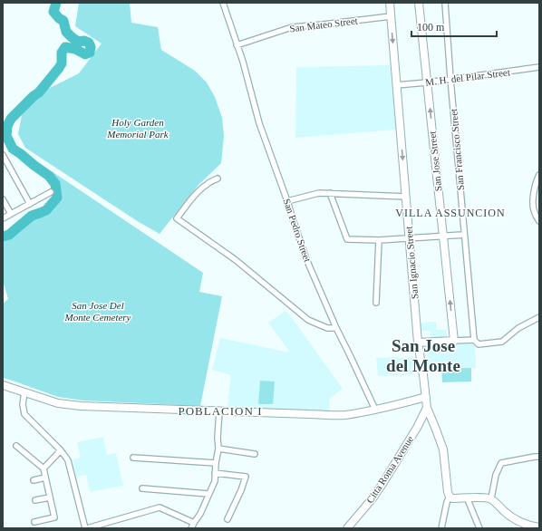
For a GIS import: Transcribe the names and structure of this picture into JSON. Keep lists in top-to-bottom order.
{
  "streets": {
    "main road": ["San Jose Street", "San Ignacio Street", "Citta Roma Avenue"],
    "street": [
      "San Mateo Street",
      "M. H. del Pilar Street",
      "San Francisco Street",
      "San Pedro Street"
    ]
  },
  "crossings": [
    ["San Mateo Street", "San Pedro Street"],
    ["San Mateo Street", "San Ignacio Street"],
    ["M. H. del Pilar Street", "San Francisco Street"],
    ["M. H. del Pilar Street", "San Jose Street"],
    ["M. H. del Pilar Street", "San Ignacio Street"],
    ["San Ignacio Street", "Citta Roma Avenue"]
  ],
  "one_way": ["San Jose Street", "San Ignacio Street"],
  "districts": ["VILLA ASSUNCION", "San Jose del Monte", "POBLACION I"],
  "parks": ["Holy Garden Memorial Park", "San Jose Del Monte Cemetery"],
  "scale_bar": "100 m"
}
